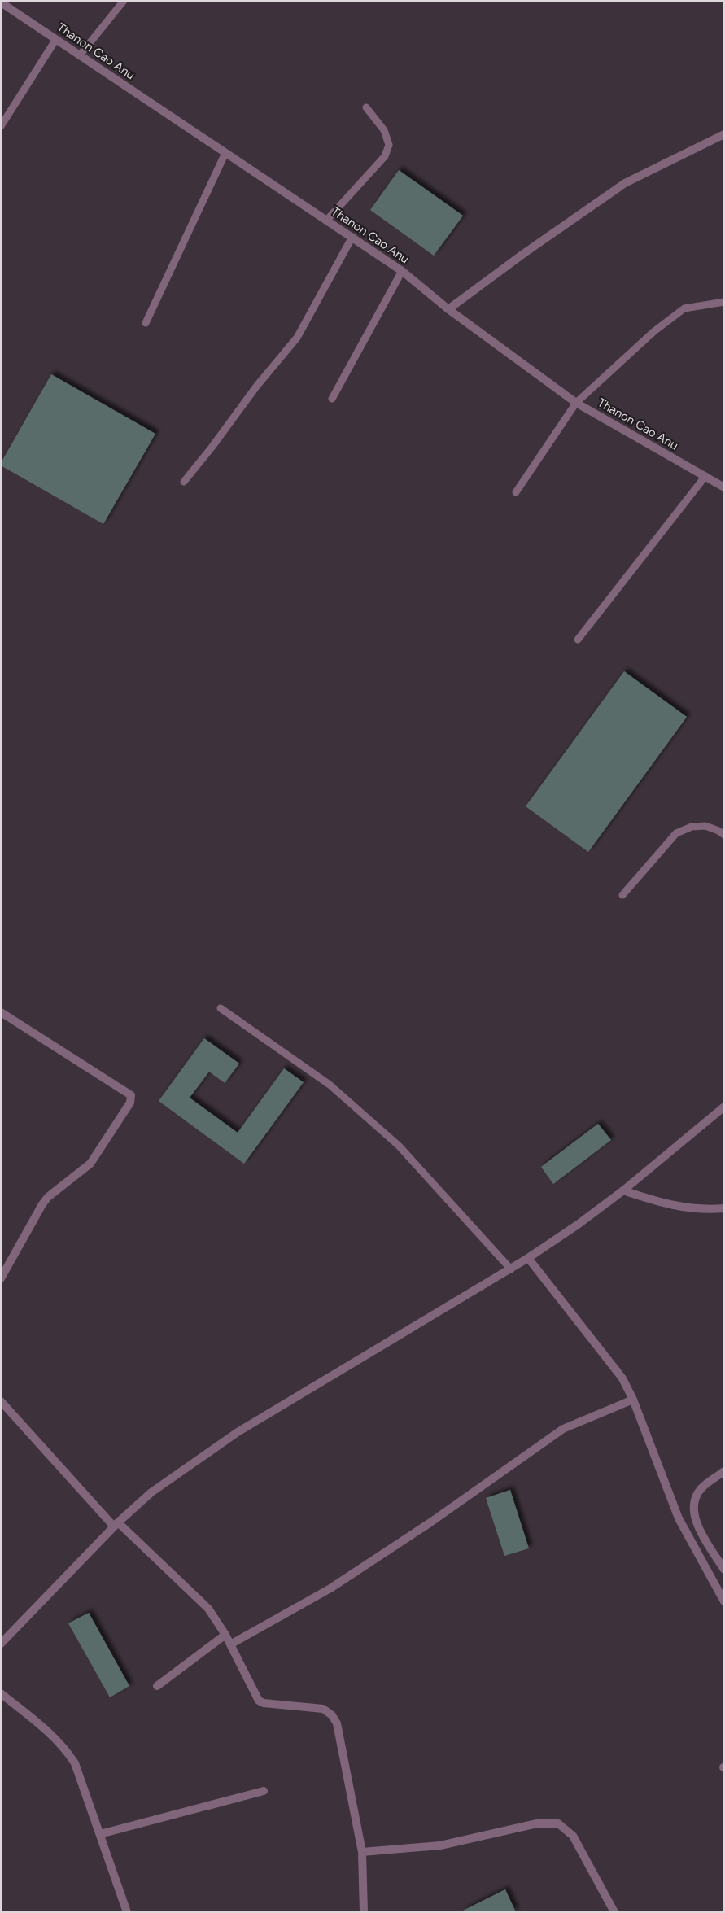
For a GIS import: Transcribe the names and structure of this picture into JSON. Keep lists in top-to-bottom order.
{
  "streets": {
    "street": ["Thanon Cao Anu"]
  }
}
